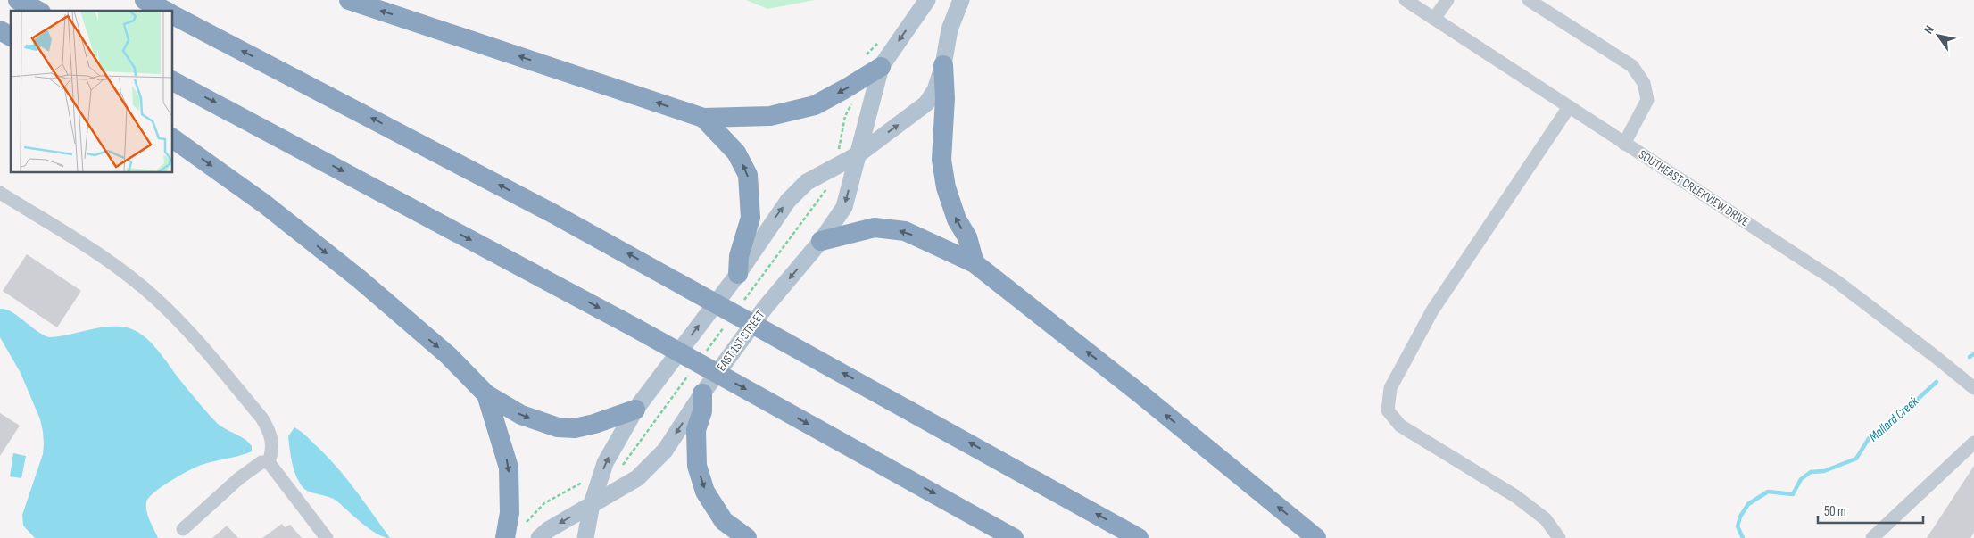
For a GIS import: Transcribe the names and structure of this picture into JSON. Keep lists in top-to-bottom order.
{
  "streets": {
    "main road": ["EAST 1ST STREET"],
    "street": ["SOUTHEAST CREEKVIEW DRIVE"]
  },
  "water": ["Mallard Creek"],
  "scale_bar": "50 m",
  "north": "top left"
}
